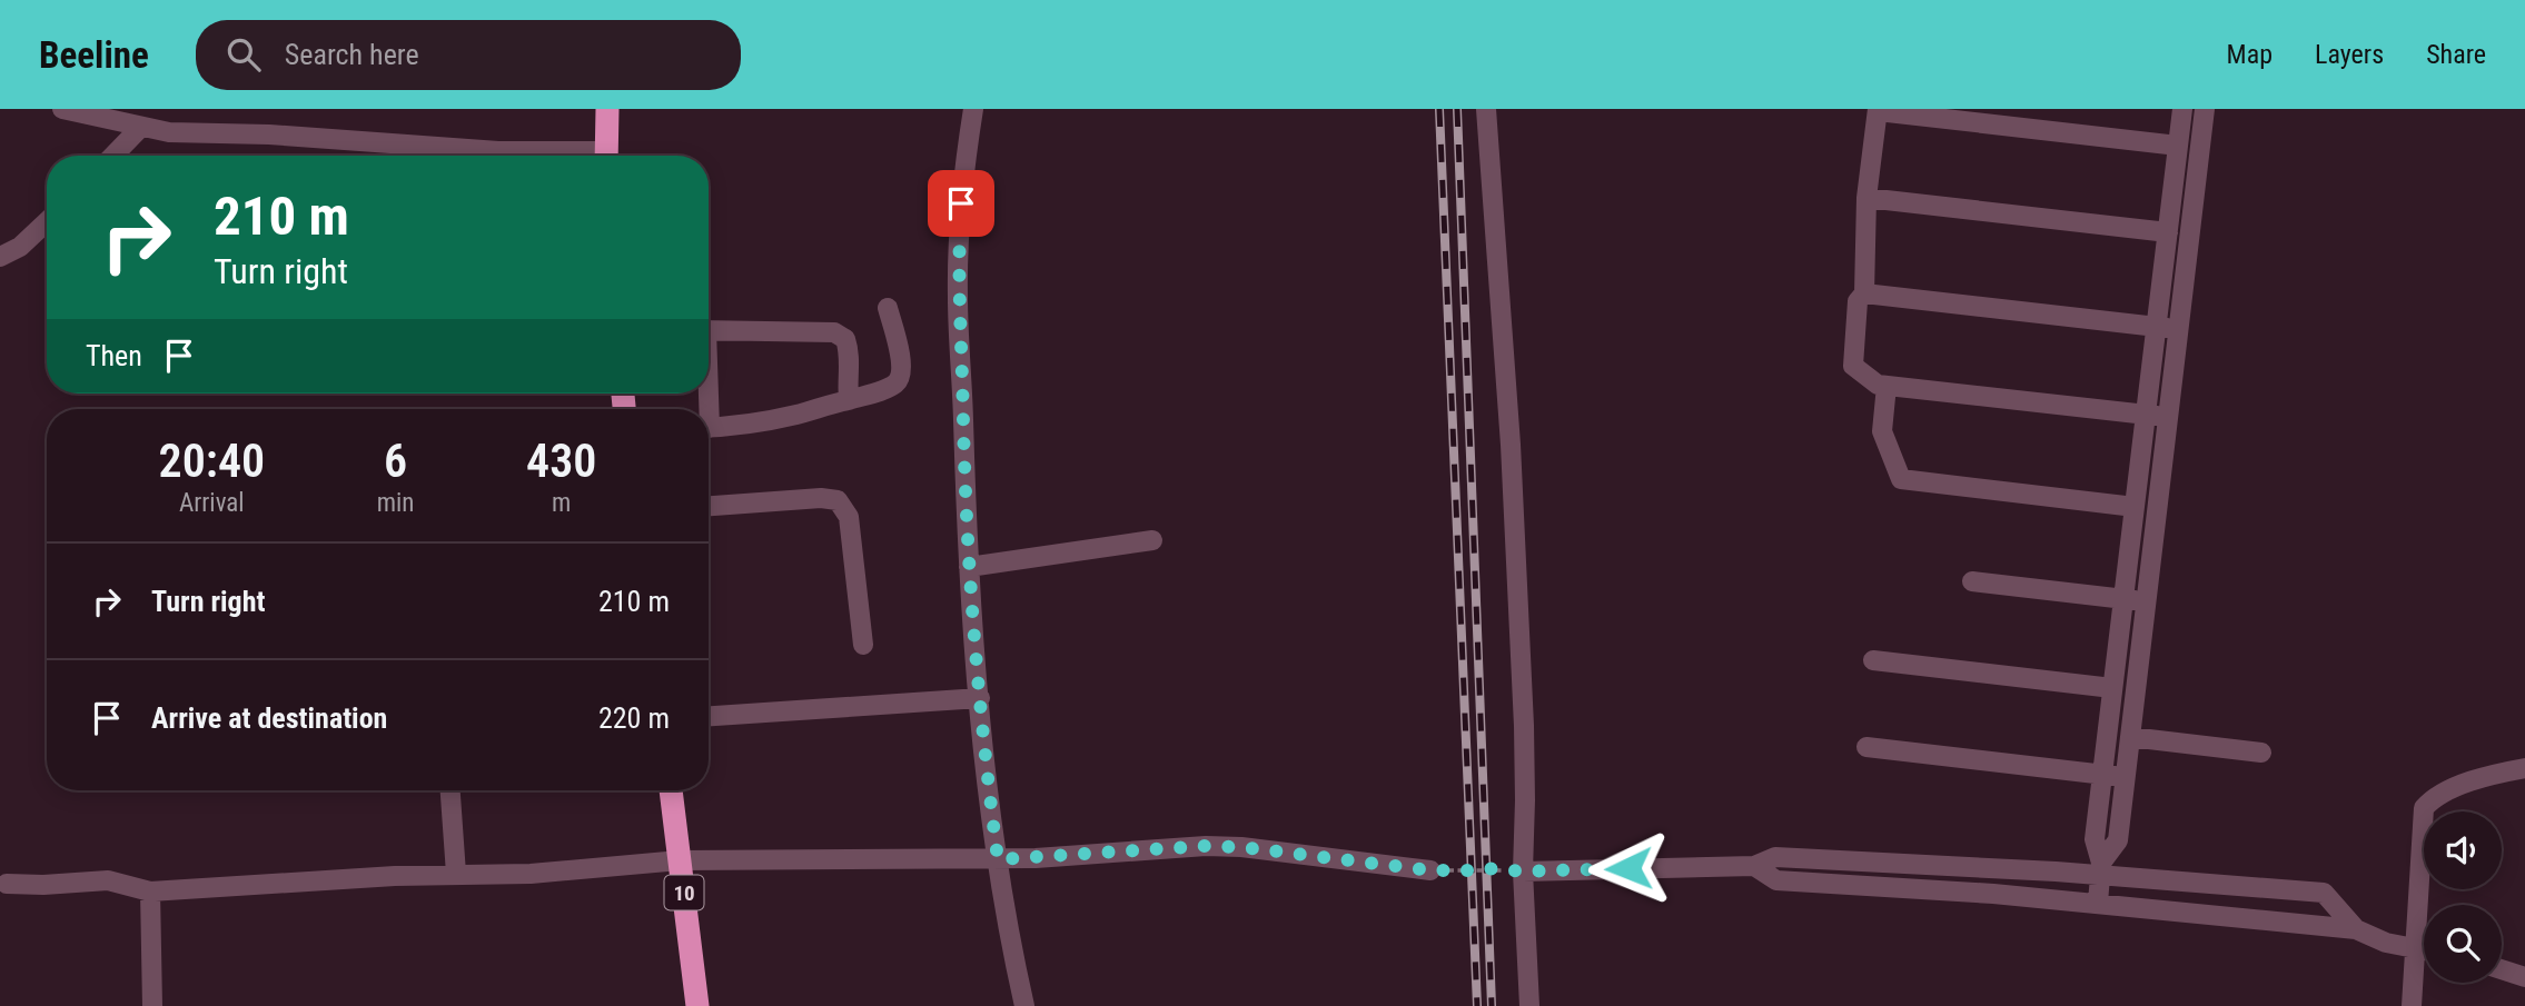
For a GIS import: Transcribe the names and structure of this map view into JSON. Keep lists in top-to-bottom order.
{
  "streets": {
    "highway": ["10"]
  },
  "page": {
    "header": "Beeline",
    "search": "Search here",
    "nav": ["Map", "Layers", "Share"],
    "turn": ["210 m", "Turn right"],
    "then": "Then",
    "eta": [
      "20:40",
      "Arrival",
      "6",
      "min",
      "430",
      "m"
    ],
    "list": [
      {
        "name": "Turn right",
        "value": "210 m"
      },
      {
        "name": "Arrive at destination",
        "value": "220 m"
      }
    ]
  }
}
